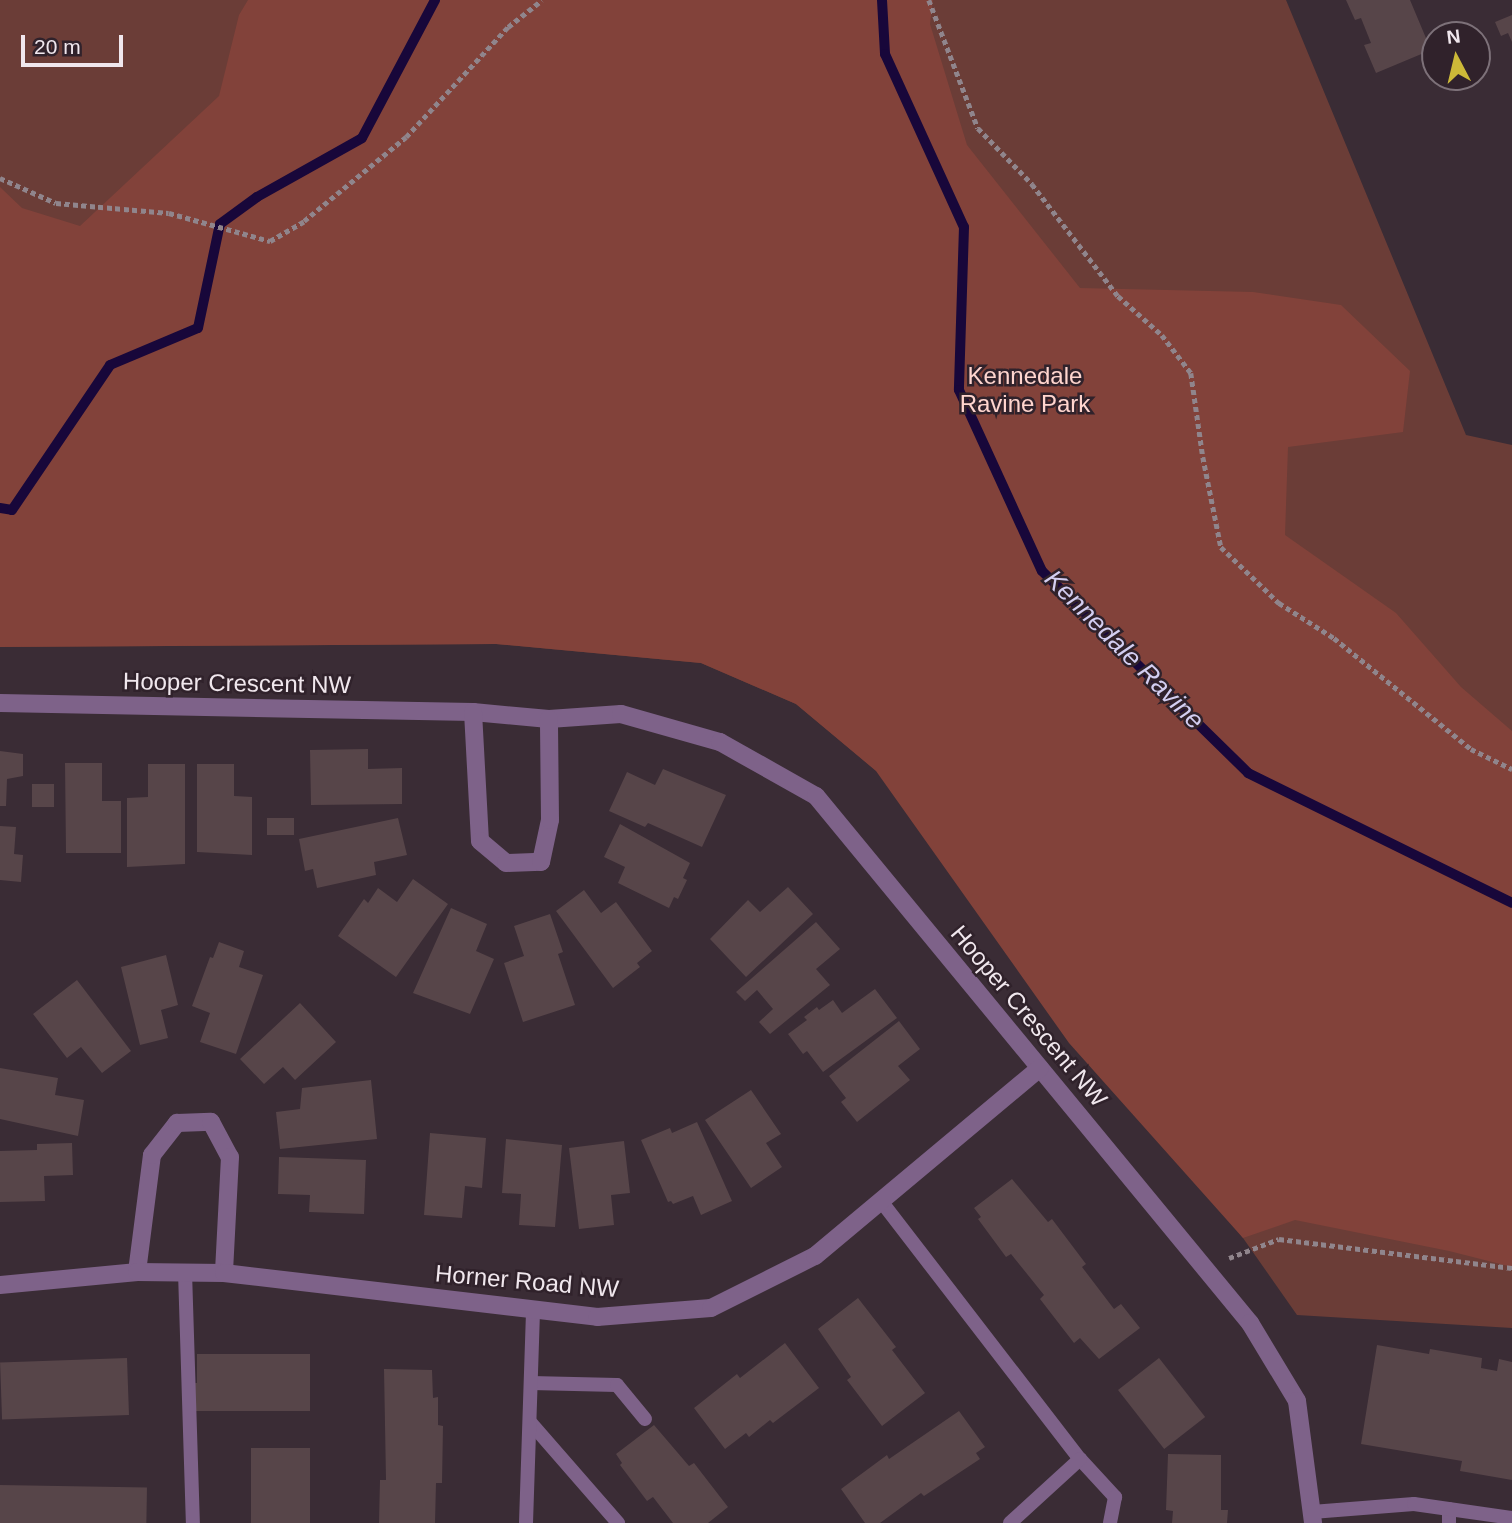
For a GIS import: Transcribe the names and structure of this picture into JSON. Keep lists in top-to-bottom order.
{
  "streets": {
    "street": ["Hooper Crescent NW", "Horner Road NW"]
  },
  "crossings": [
    ["Hooper Crescent NW", "Horner Road NW"]
  ],
  "water": ["Kennedale Ravine"],
  "parks": ["Kennedale Ravine Park"],
  "scale_bar": "20 m",
  "north": "top"
}
